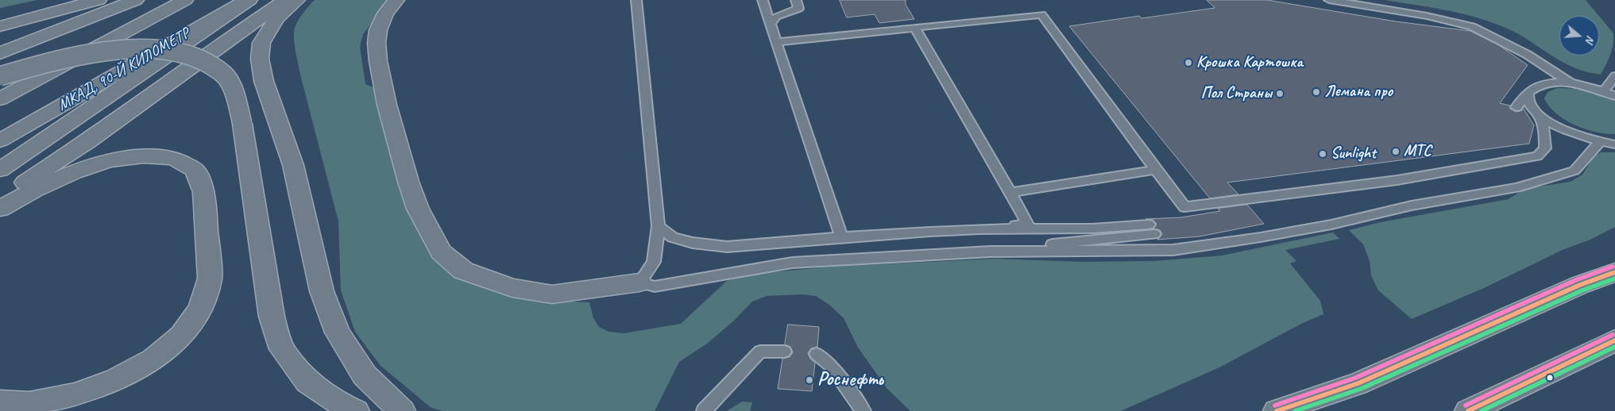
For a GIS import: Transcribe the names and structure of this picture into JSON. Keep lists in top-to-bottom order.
{
  "streets": {
    "main road": ["МКАД, 90-Й КИЛОМЕТР"]
  },
  "places": [
    "Крошка Картошка",
    "Лемана про",
    "Пол Страны",
    "МТС",
    "Sunlight",
    "Роснефть"
  ],
  "north": "right"
}
